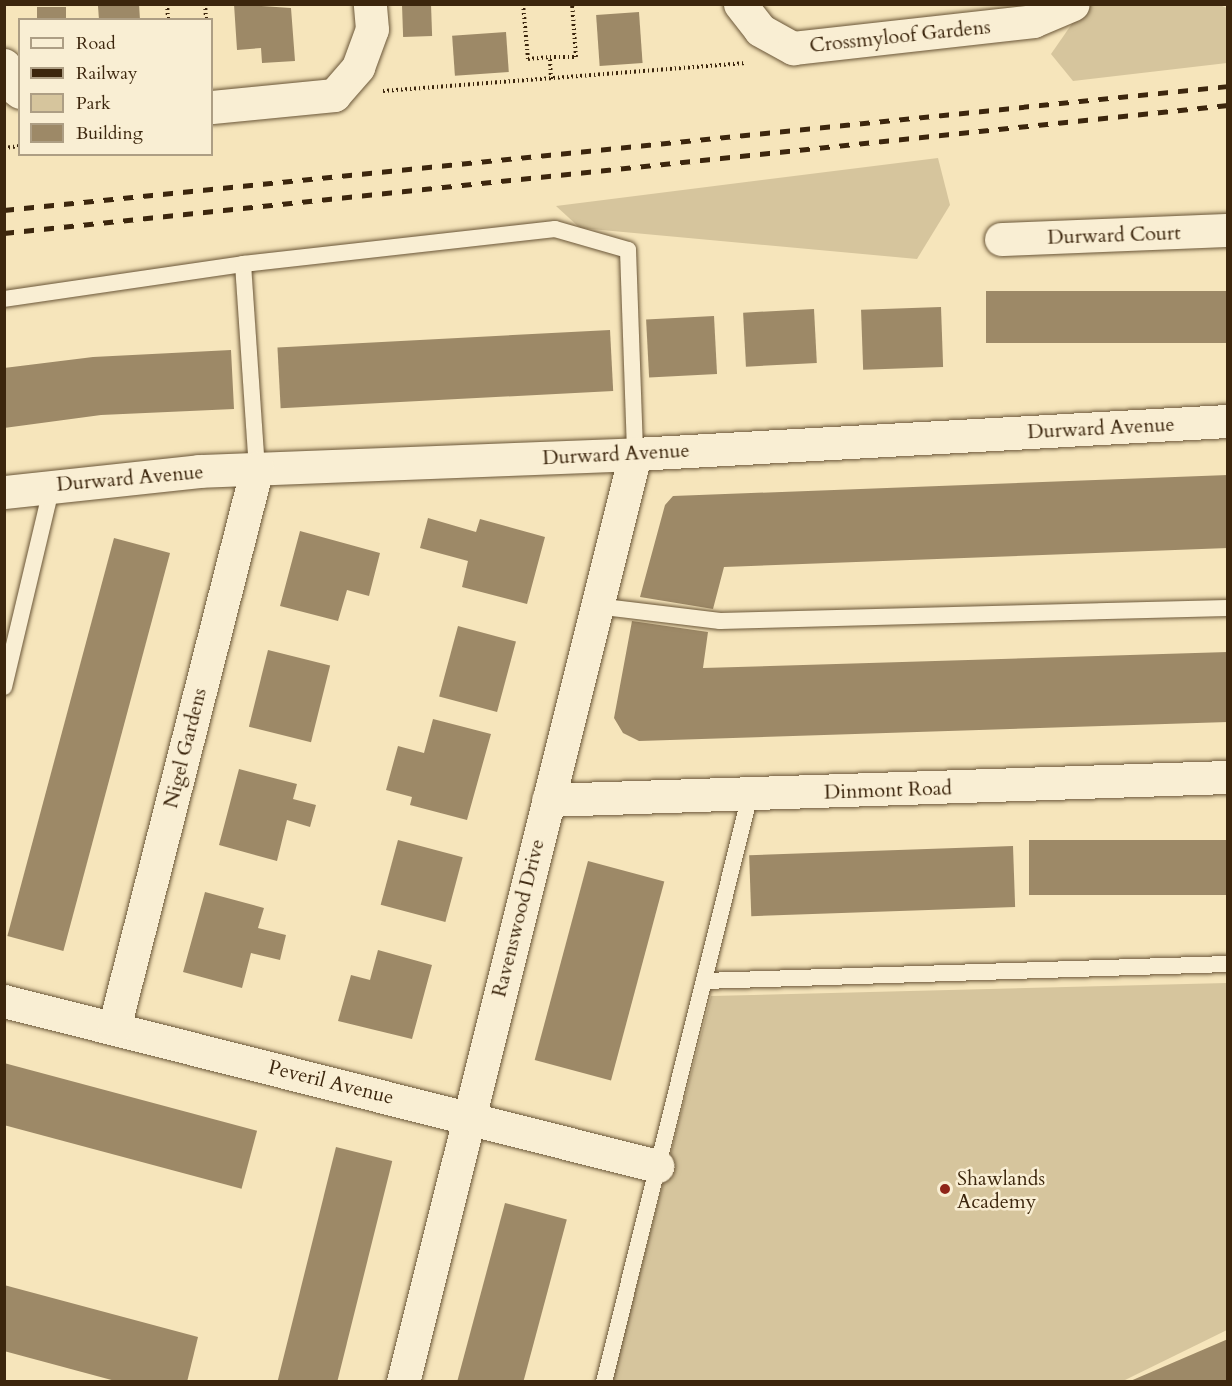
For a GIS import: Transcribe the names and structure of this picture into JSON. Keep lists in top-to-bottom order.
{
  "streets": {
    "street": [
      "Crossmyloof Gardens",
      "Durward Court",
      "Durward Avenue",
      "Nigel Gardens",
      "Dinmont Road",
      "Ravenswood Drive",
      "Peveril Avenue"
    ]
  },
  "crossings": [
    ["Durward Avenue", "Nigel Gardens"],
    ["Durward Avenue", "Ravenswood Drive"],
    ["Nigel Gardens", "Peveril Avenue"],
    ["Dinmont Road", "Ravenswood Drive"],
    ["Ravenswood Drive", "Peveril Avenue"]
  ],
  "places": ["Shawlands Academy"],
  "legend": [
    "Road",
    "Railway",
    "Park",
    "Building"
  ]
}
